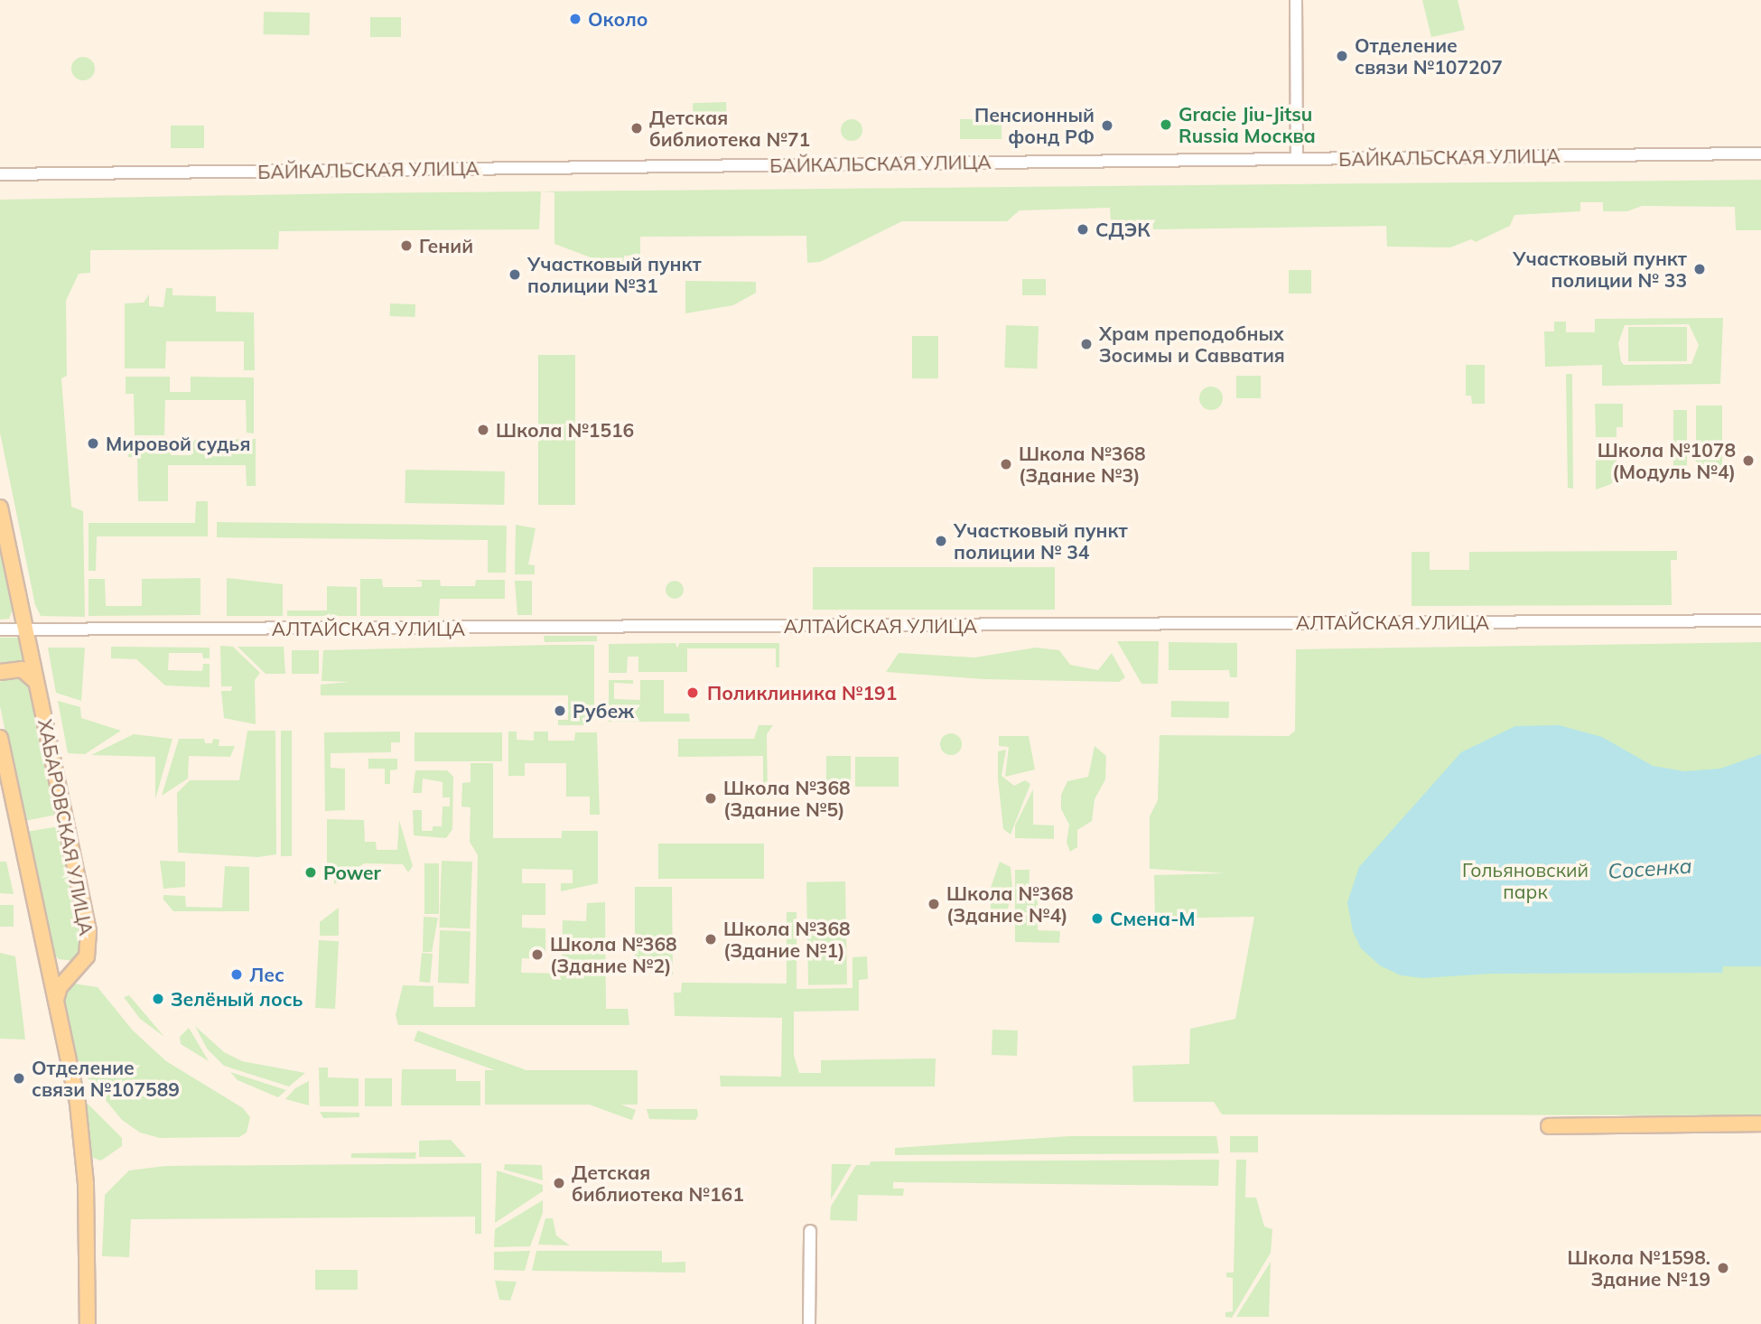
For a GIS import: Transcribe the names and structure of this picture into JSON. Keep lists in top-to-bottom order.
{
  "streets": {
    "main road": ["ХАБАРОВСКАЯ УЛИЦА"],
    "street": ["БАЙКАЛЬСКАЯ УЛИЦА", "АЛТАЙСКАЯ УЛИЦА"]
  },
  "crossings": [
    ["АЛТАЙСКАЯ УЛИЦА", "ХАБАРОВСКАЯ УЛИЦА"]
  ],
  "water": ["Сосенка"],
  "parks": ["Гольяновcкий парк"],
  "places": [
    "Около",
    "Отделение связи №107207",
    "Gracie Jiu-Jitsu Russia Москва",
    "Пенсионный фонд РФ",
    "Детская библиотека №71",
    "СДЭК",
    "Гений",
    "Участковый пункт полиции № 33",
    "Участковый пункт полиции №31",
    "Храм преподобных Зосимы и Савватия",
    "Школа №1516",
    "Мировой судья",
    "Школа №1078 (Модуль №4)",
    "Школа №368 (Здание №3)",
    "Участковый пункт полиции № 34",
    "Поликлиника №191",
    "Рубеж",
    "Школа №368 (Здание №5)",
    "Power",
    "Школа №368 (Здание №4)",
    "Смена-М",
    "Школа №368 (Здание №1)",
    "Школа №368 (Здание №2)",
    "Лес",
    "Зелёный лось",
    "Отделение связи №107589",
    "Детская библиотека №161",
    "Школа №1598. Здание №19"
  ]
}
